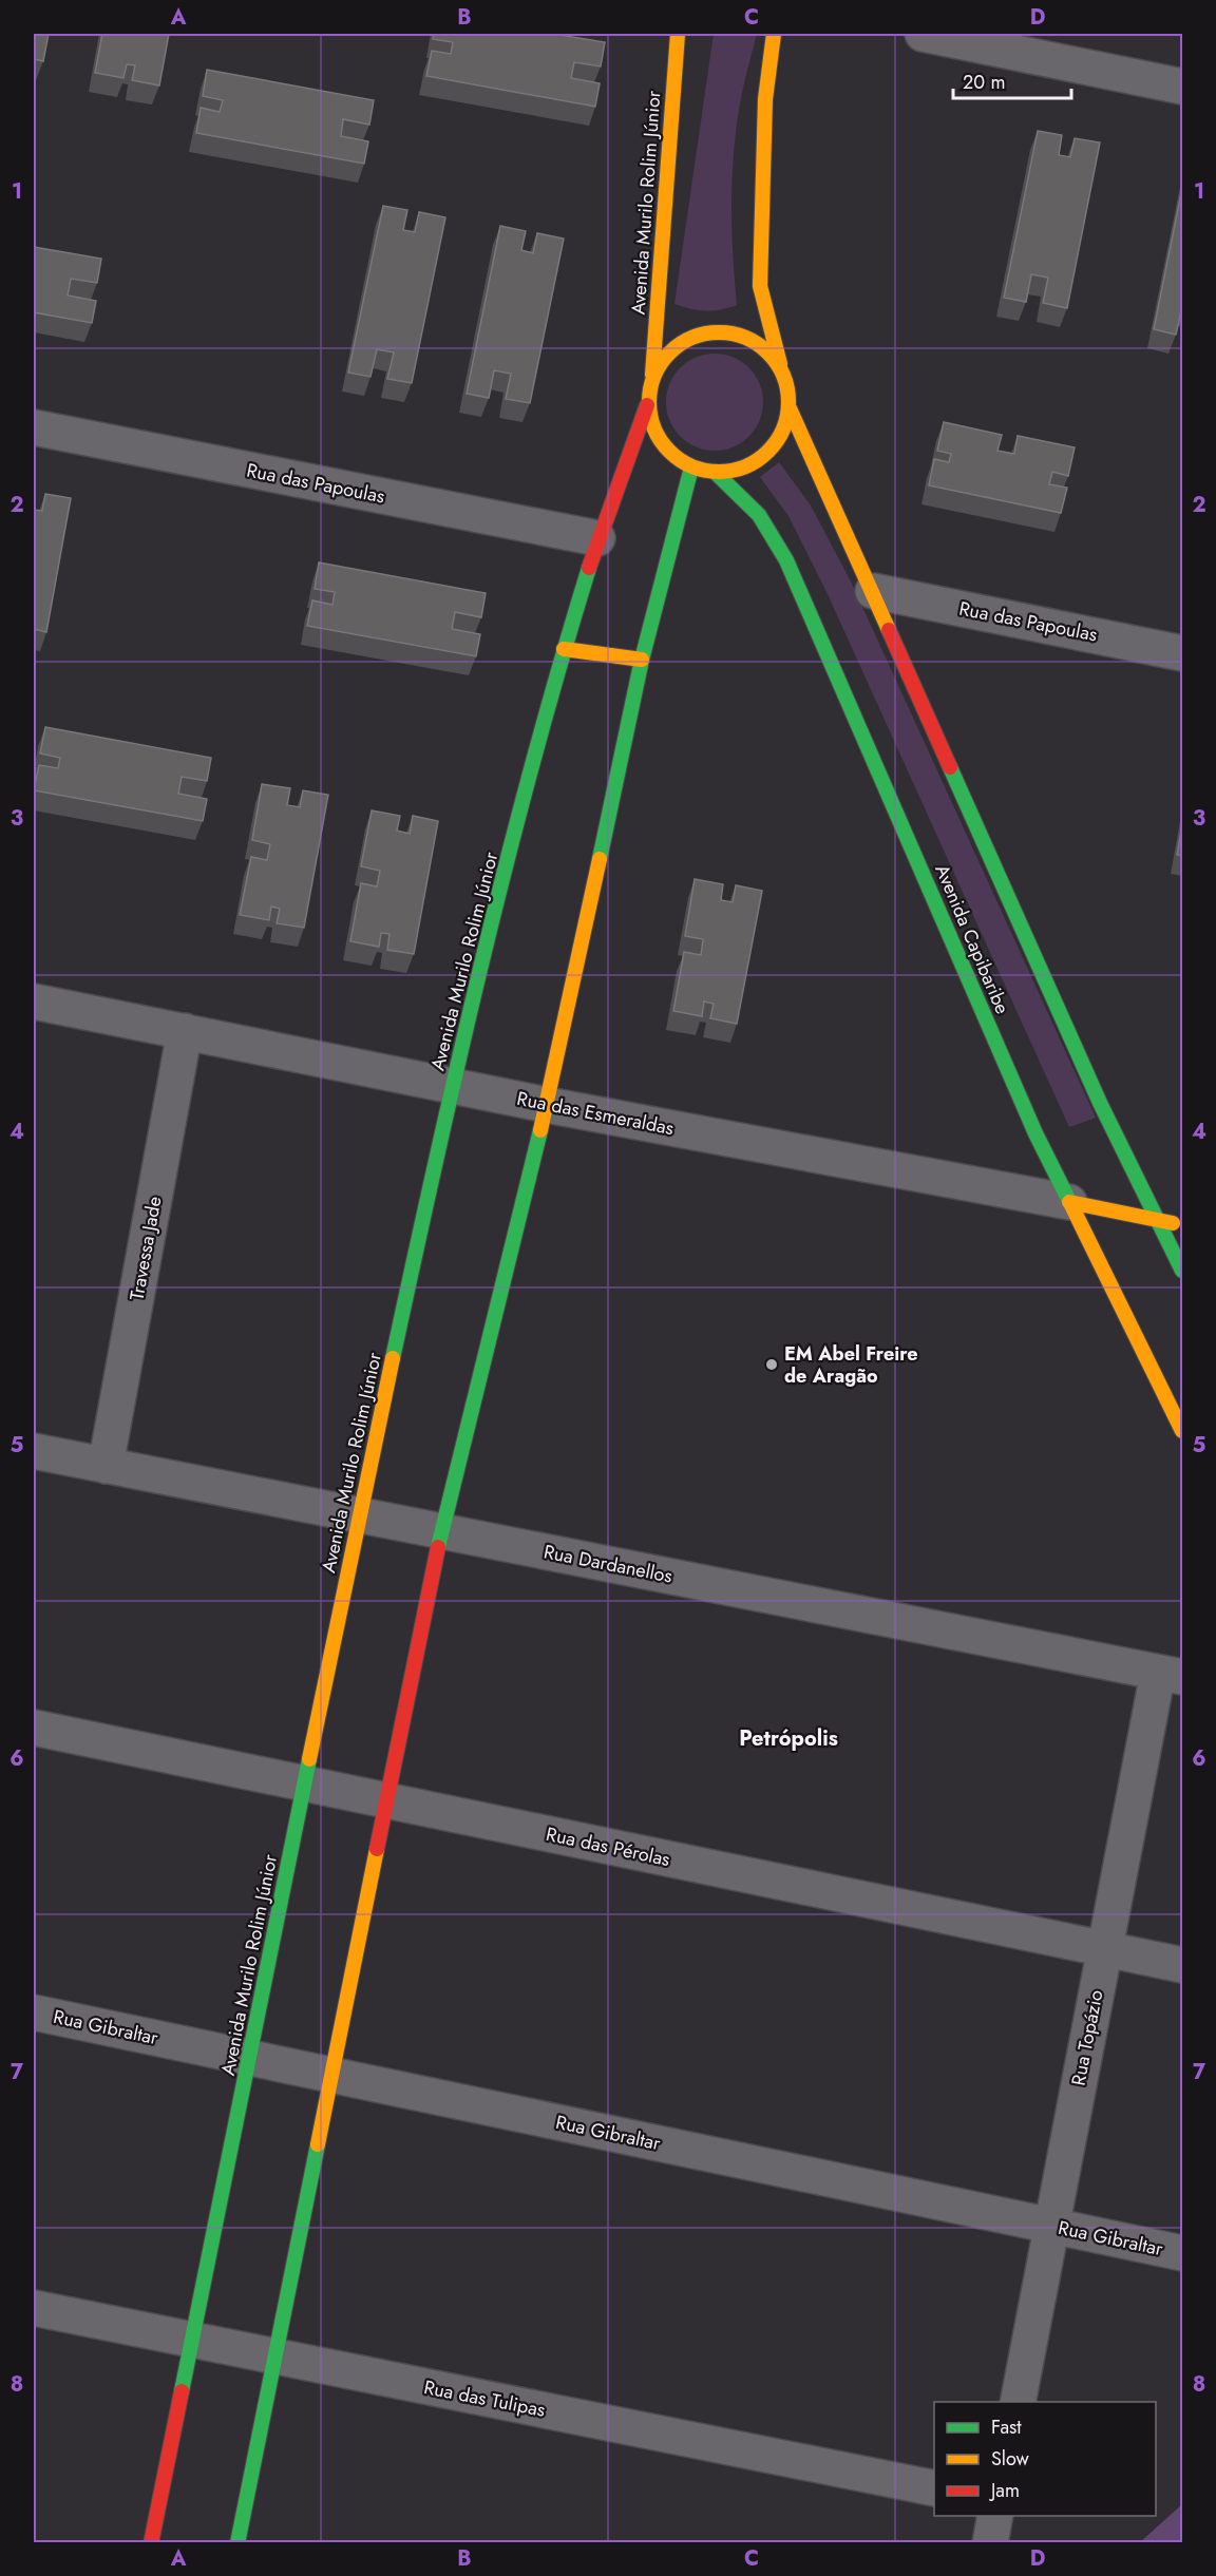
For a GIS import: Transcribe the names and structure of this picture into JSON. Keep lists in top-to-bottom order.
{
  "streets": {
    "street": [
      "Avenida Murilo Rolim Júnior",
      "Rua das Papoulas",
      "Avenida Capibaribe",
      "Rua das Esmeraldas",
      "Travessa Jade",
      "Rua Dardanellos",
      "Rua das Pérolas",
      "Rua Gibraltar",
      "Rua Topázio",
      "Rua das Tulipas"
    ]
  },
  "crossings": [
    ["Avenida Murilo Rolim Júnior", "Rua das Papoulas"],
    ["Avenida Murilo Rolim Júnior", "Avenida Capibaribe"],
    ["Avenida Murilo Rolim Júnior", "Rua das Esmeraldas"],
    ["Avenida Murilo Rolim Júnior", "Rua Dardanellos"],
    ["Avenida Murilo Rolim Júnior", "Rua das Pérolas"],
    ["Avenida Murilo Rolim Júnior", "Rua Gibraltar"],
    ["Avenida Murilo Rolim Júnior", "Rua das Tulipas"],
    ["Avenida Capibaribe", "Rua das Esmeraldas"],
    ["Rua das Esmeraldas", "Travessa Jade"],
    ["Travessa Jade", "Rua Dardanellos"],
    ["Rua Dardanellos", "Rua Topázio"],
    ["Rua das Pérolas", "Rua Topázio"],
    ["Rua Gibraltar", "Rua Topázio"]
  ],
  "districts": ["Petrópolis"],
  "places": ["EM Abel Freire de Aragão"],
  "legend": ["Fast", "Slow", "Jam"],
  "scale_bar": "20 m",
  "grid": {
    "columns": [
      "A",
      "B",
      "C",
      "D"
    ],
    "rows": [
      "1",
      "2",
      "3",
      "4",
      "5",
      "6",
      "7",
      "8"
    ]
  }
}
